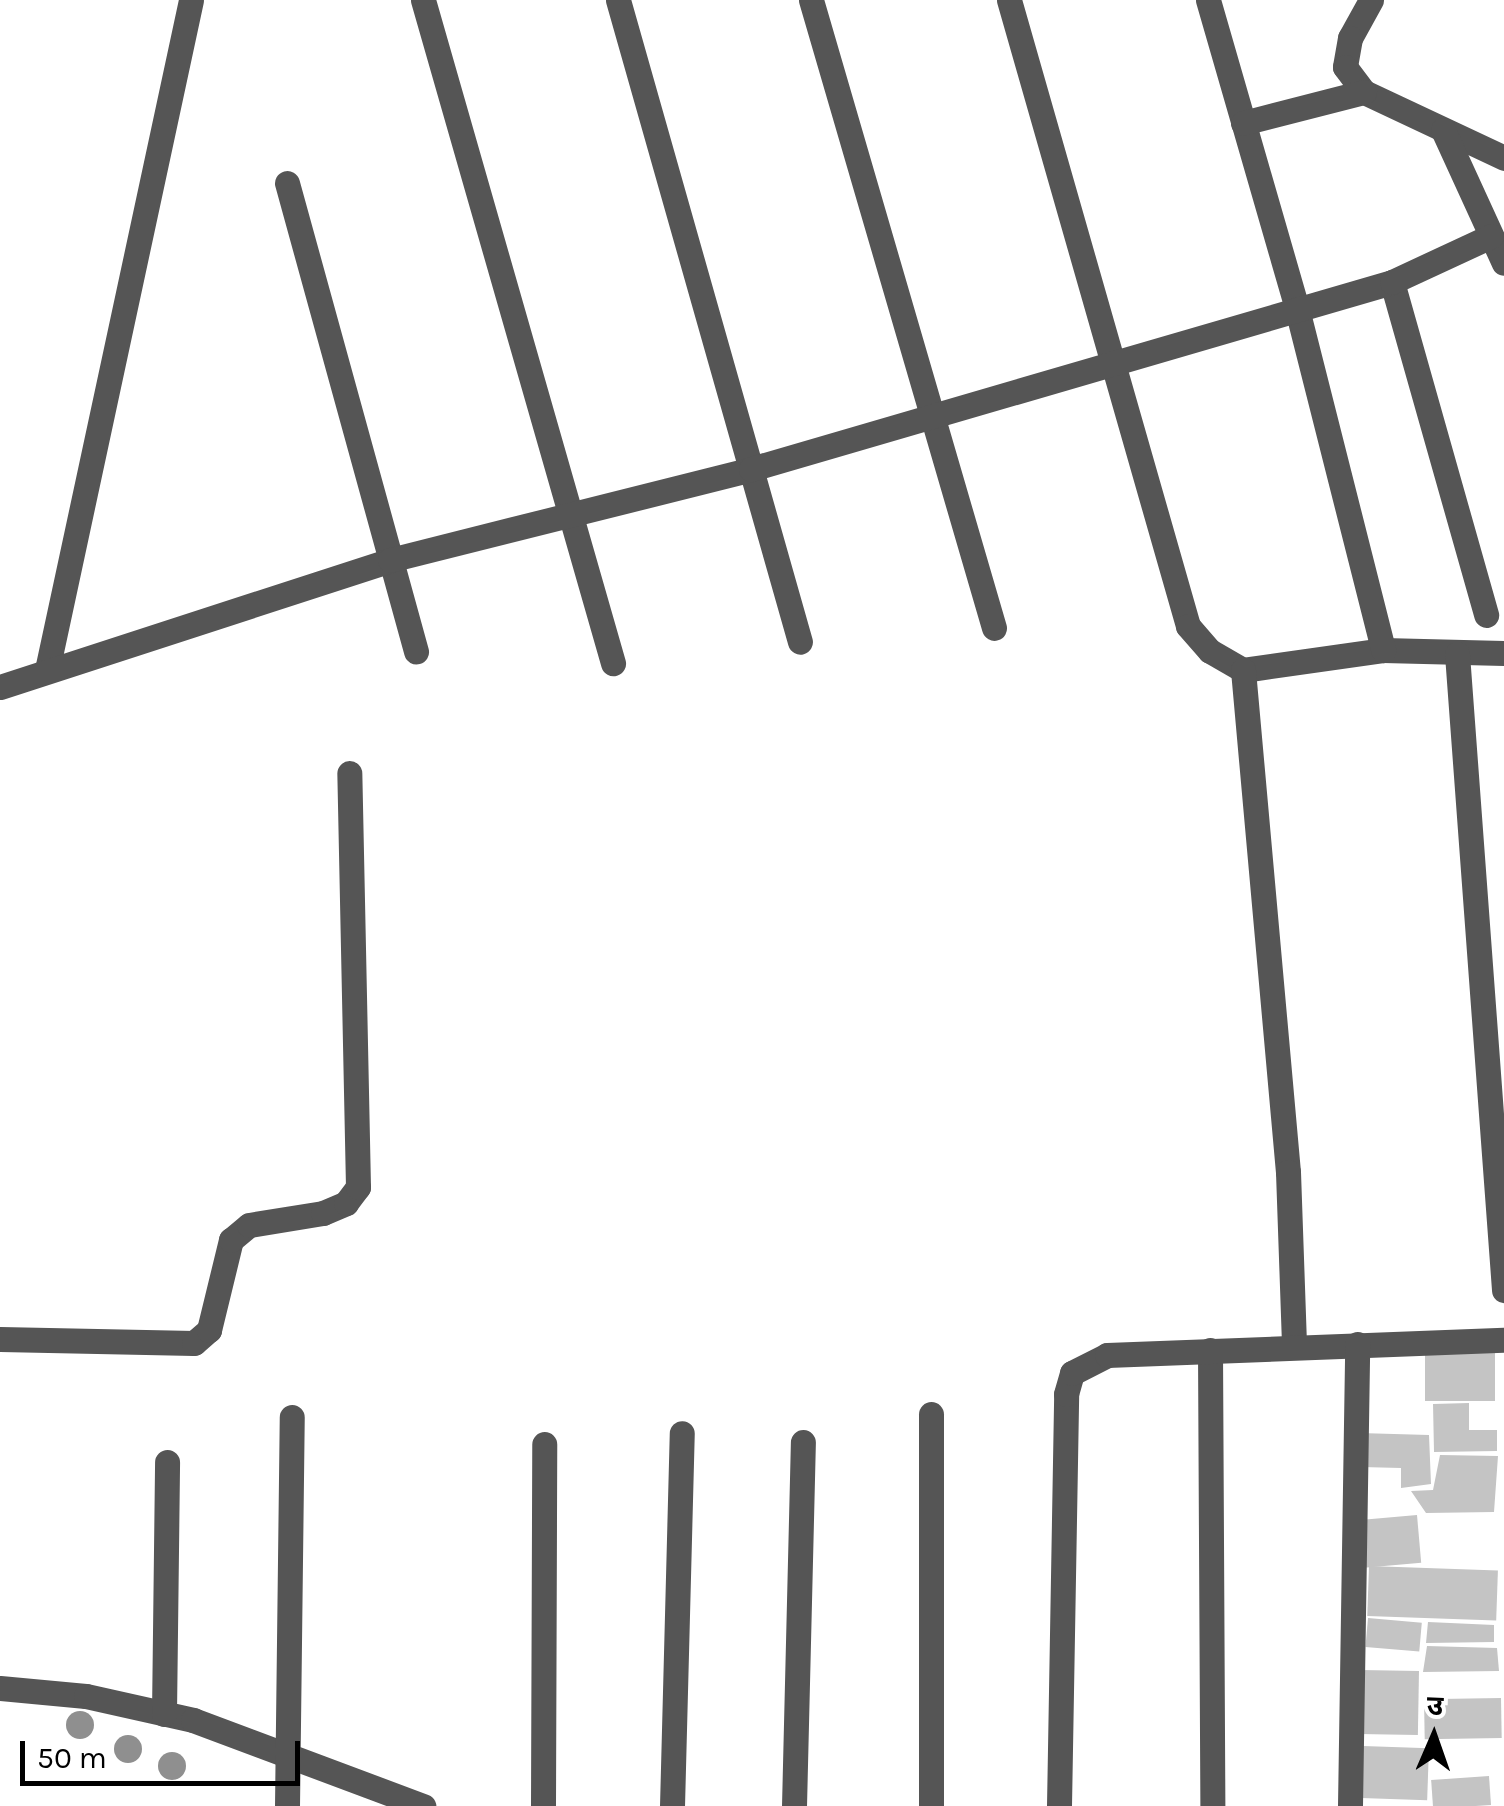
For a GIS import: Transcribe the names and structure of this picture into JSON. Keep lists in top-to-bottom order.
{
  "scale_bar": "50 m",
  "north": "top"
}
